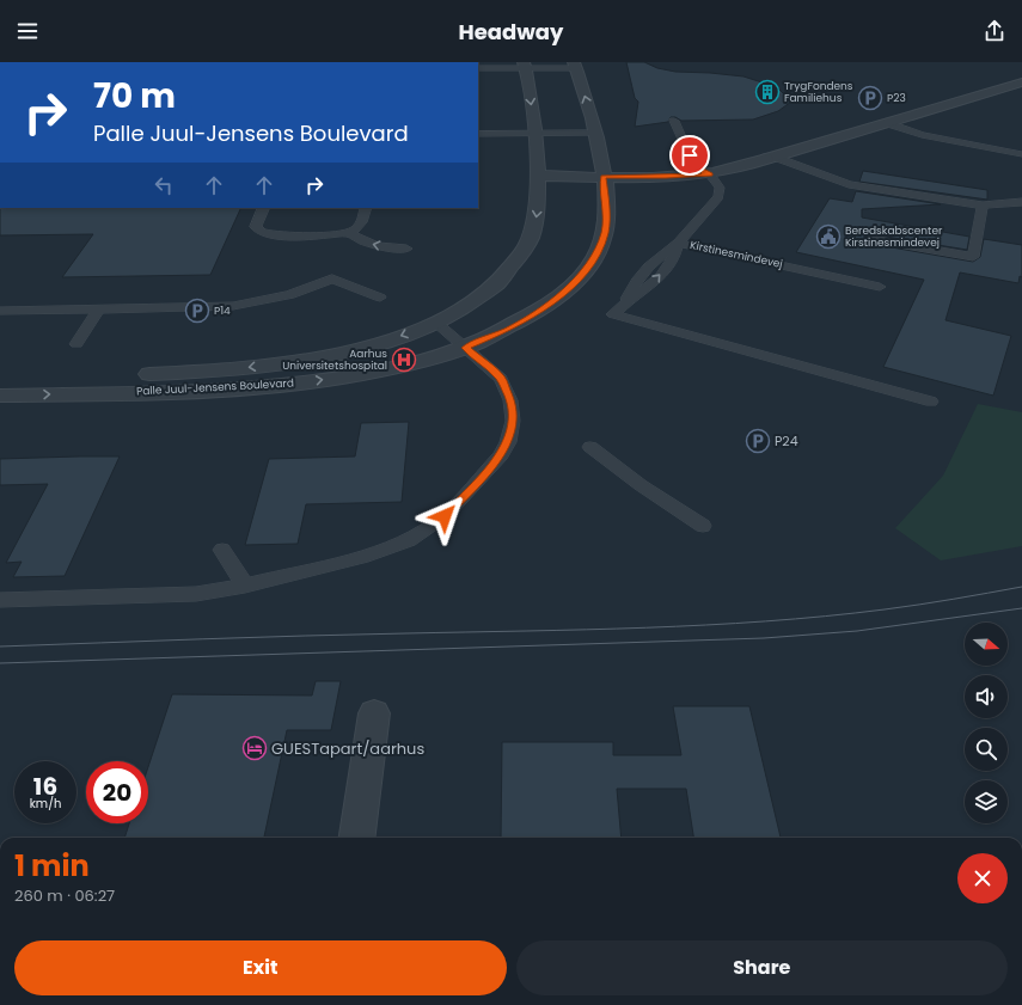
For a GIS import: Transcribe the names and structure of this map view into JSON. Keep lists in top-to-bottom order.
{
  "streets": {
    "street": ["Palle Juul-Jensens Boulevard"],
    "lane": ["Kirstinesmindevej"]
  },
  "places": {
    "building": ["TrygFondens Familiehus"],
    "parking": ["P23", "P14", "P24"],
    "public building": ["Beredskabscenter Kirstinesmindevej"],
    "hospital": ["Aarhus Universitetshospital"],
    "hotel": ["GUESTapart/aarhus"]
  },
  "north": "right",
  "page": {
    "header": "Headway",
    "turn": ["70 m", "Palle Juul-Jensens Boulevard"],
    "speed": "16 km/h",
    "limit": "20",
    "heading": ["1 min", "260 m · 06:27"],
    "buttons": ["Exit", "Share"]
  }
}
